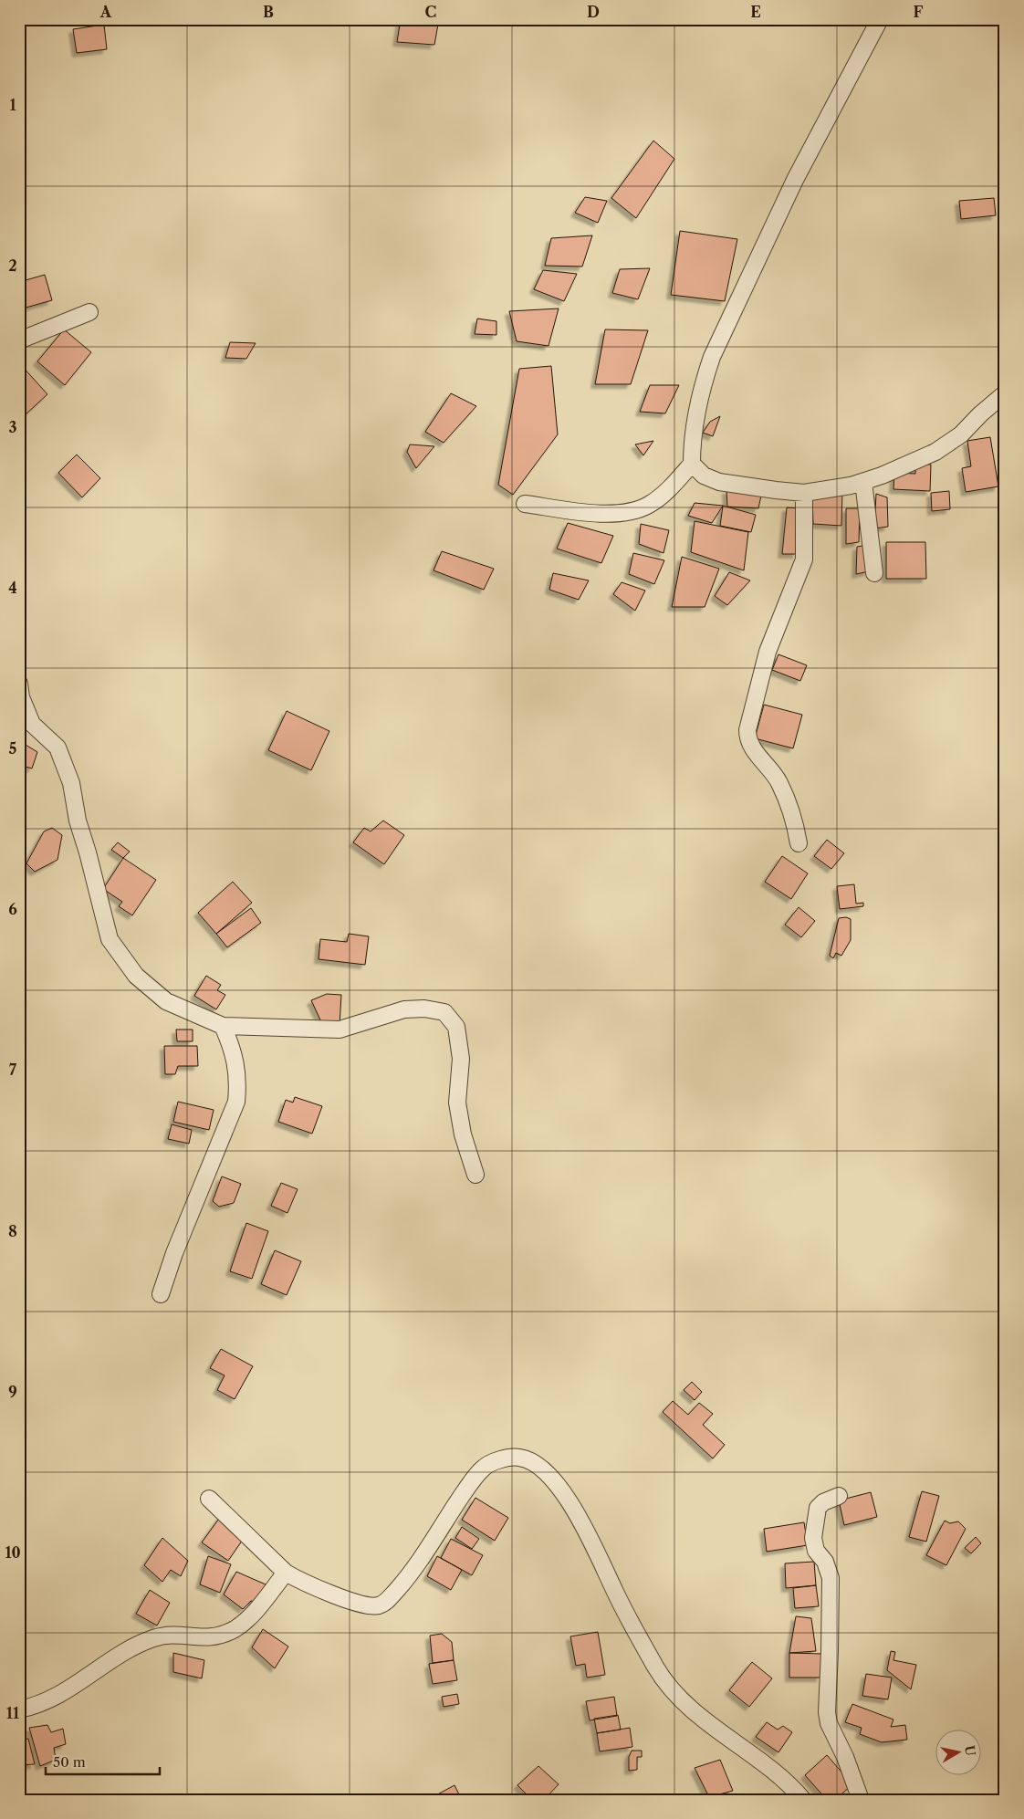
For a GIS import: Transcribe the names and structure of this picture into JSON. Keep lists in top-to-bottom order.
{
  "scale_bar": "50 m",
  "north": "right",
  "grid": {
    "columns": [
      "A",
      "B",
      "C",
      "D",
      "E",
      "F"
    ],
    "rows": [
      "1",
      "2",
      "3",
      "4",
      "5",
      "6",
      "7",
      "8",
      "9",
      "10",
      "11"
    ]
  }
}
